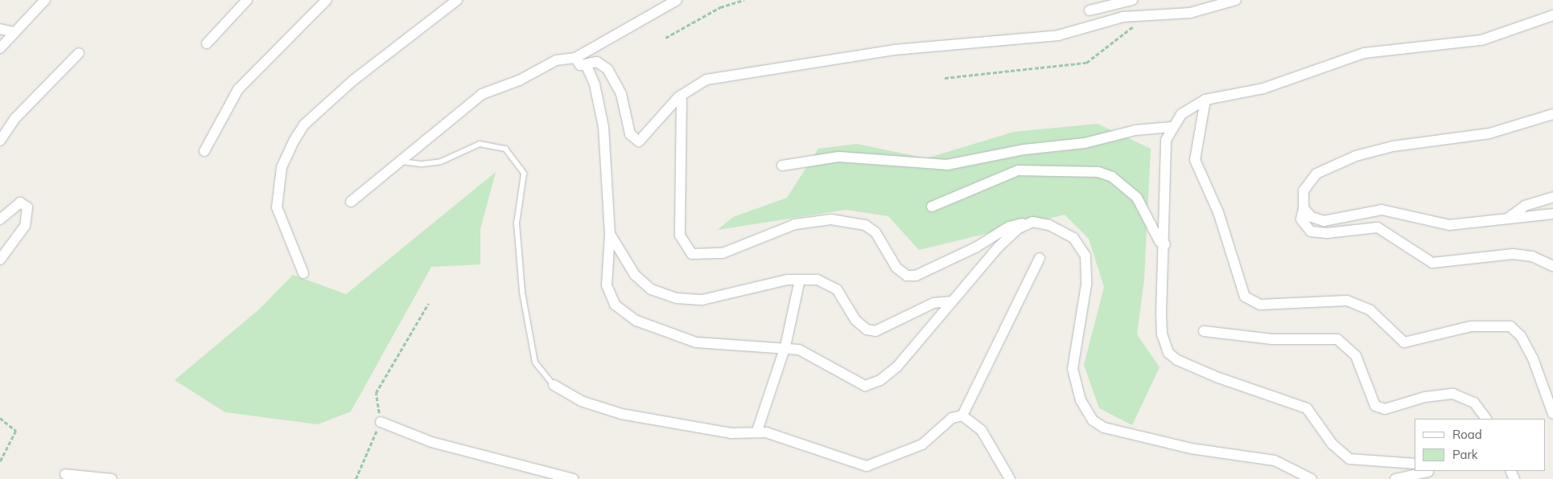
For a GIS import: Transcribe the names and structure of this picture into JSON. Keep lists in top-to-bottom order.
{
  "legend": ["Road", "Park"]
}
